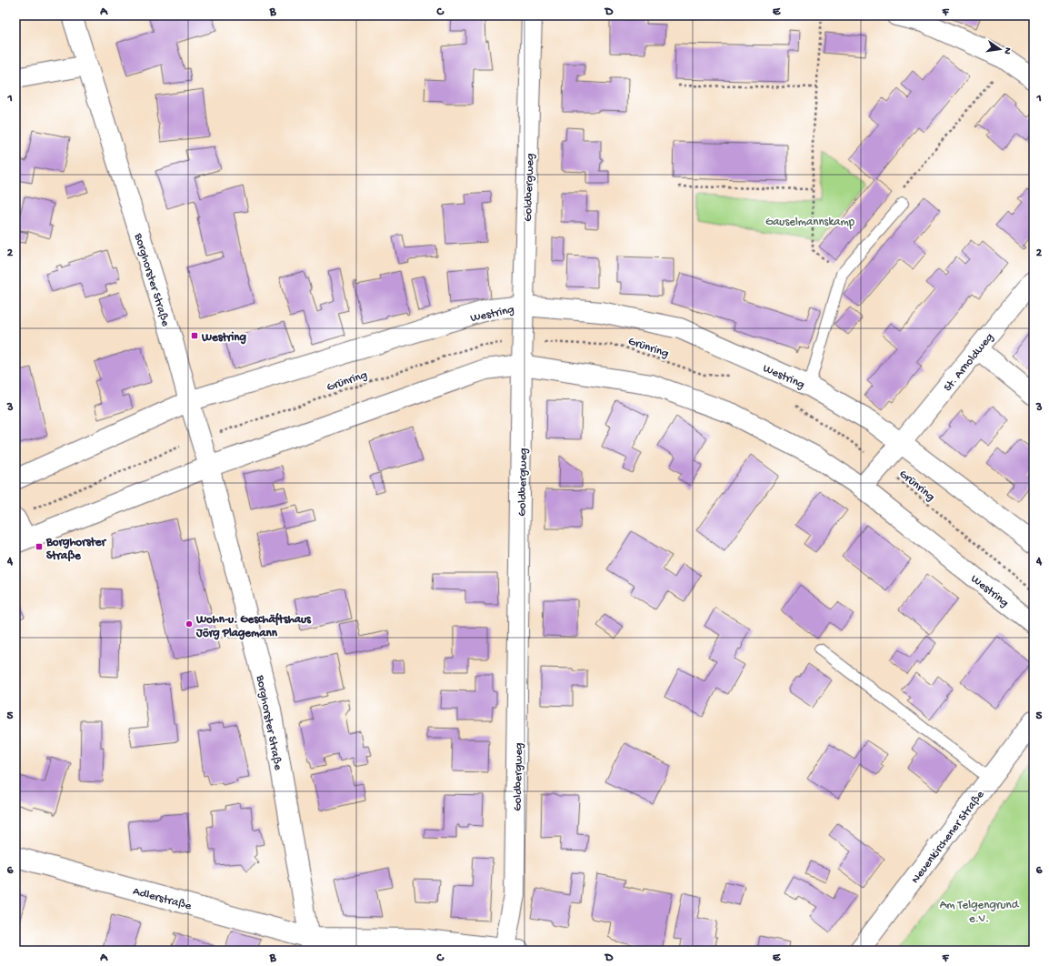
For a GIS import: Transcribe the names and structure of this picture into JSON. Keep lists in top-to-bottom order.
{
  "streets": {
    "street": [
      "Goldbergweg",
      "Borghorster Straße",
      "Westring",
      "St. Arnoldweg",
      "Neuenkirchener Straße",
      "Adlerstraße"
    ],
    "path": ["Grünring"]
  },
  "crossings": [
    ["Goldbergweg", "Westring"],
    ["Goldbergweg", "Grünring"],
    ["Goldbergweg", "Adlerstraße"],
    ["Borghorster Straße", "Westring"],
    ["Borghorster Straße", "Grünring"],
    ["Borghorster Straße", "Adlerstraße"],
    ["Westring", "St. Arnoldweg"]
  ],
  "parks": ["Gauselmannskamp", "Am Telgengrund e.V."],
  "places": {
    "transit": ["Westring", "Borghorster Straße"],
    "other": ["Wohn-u. Geschäftshaus Jörg Plagemann"]
  },
  "north": "right",
  "grid": {
    "columns": [
      "A",
      "B",
      "C",
      "D",
      "E",
      "F"
    ],
    "rows": [
      "1",
      "2",
      "3",
      "4",
      "5",
      "6"
    ]
  }
}
